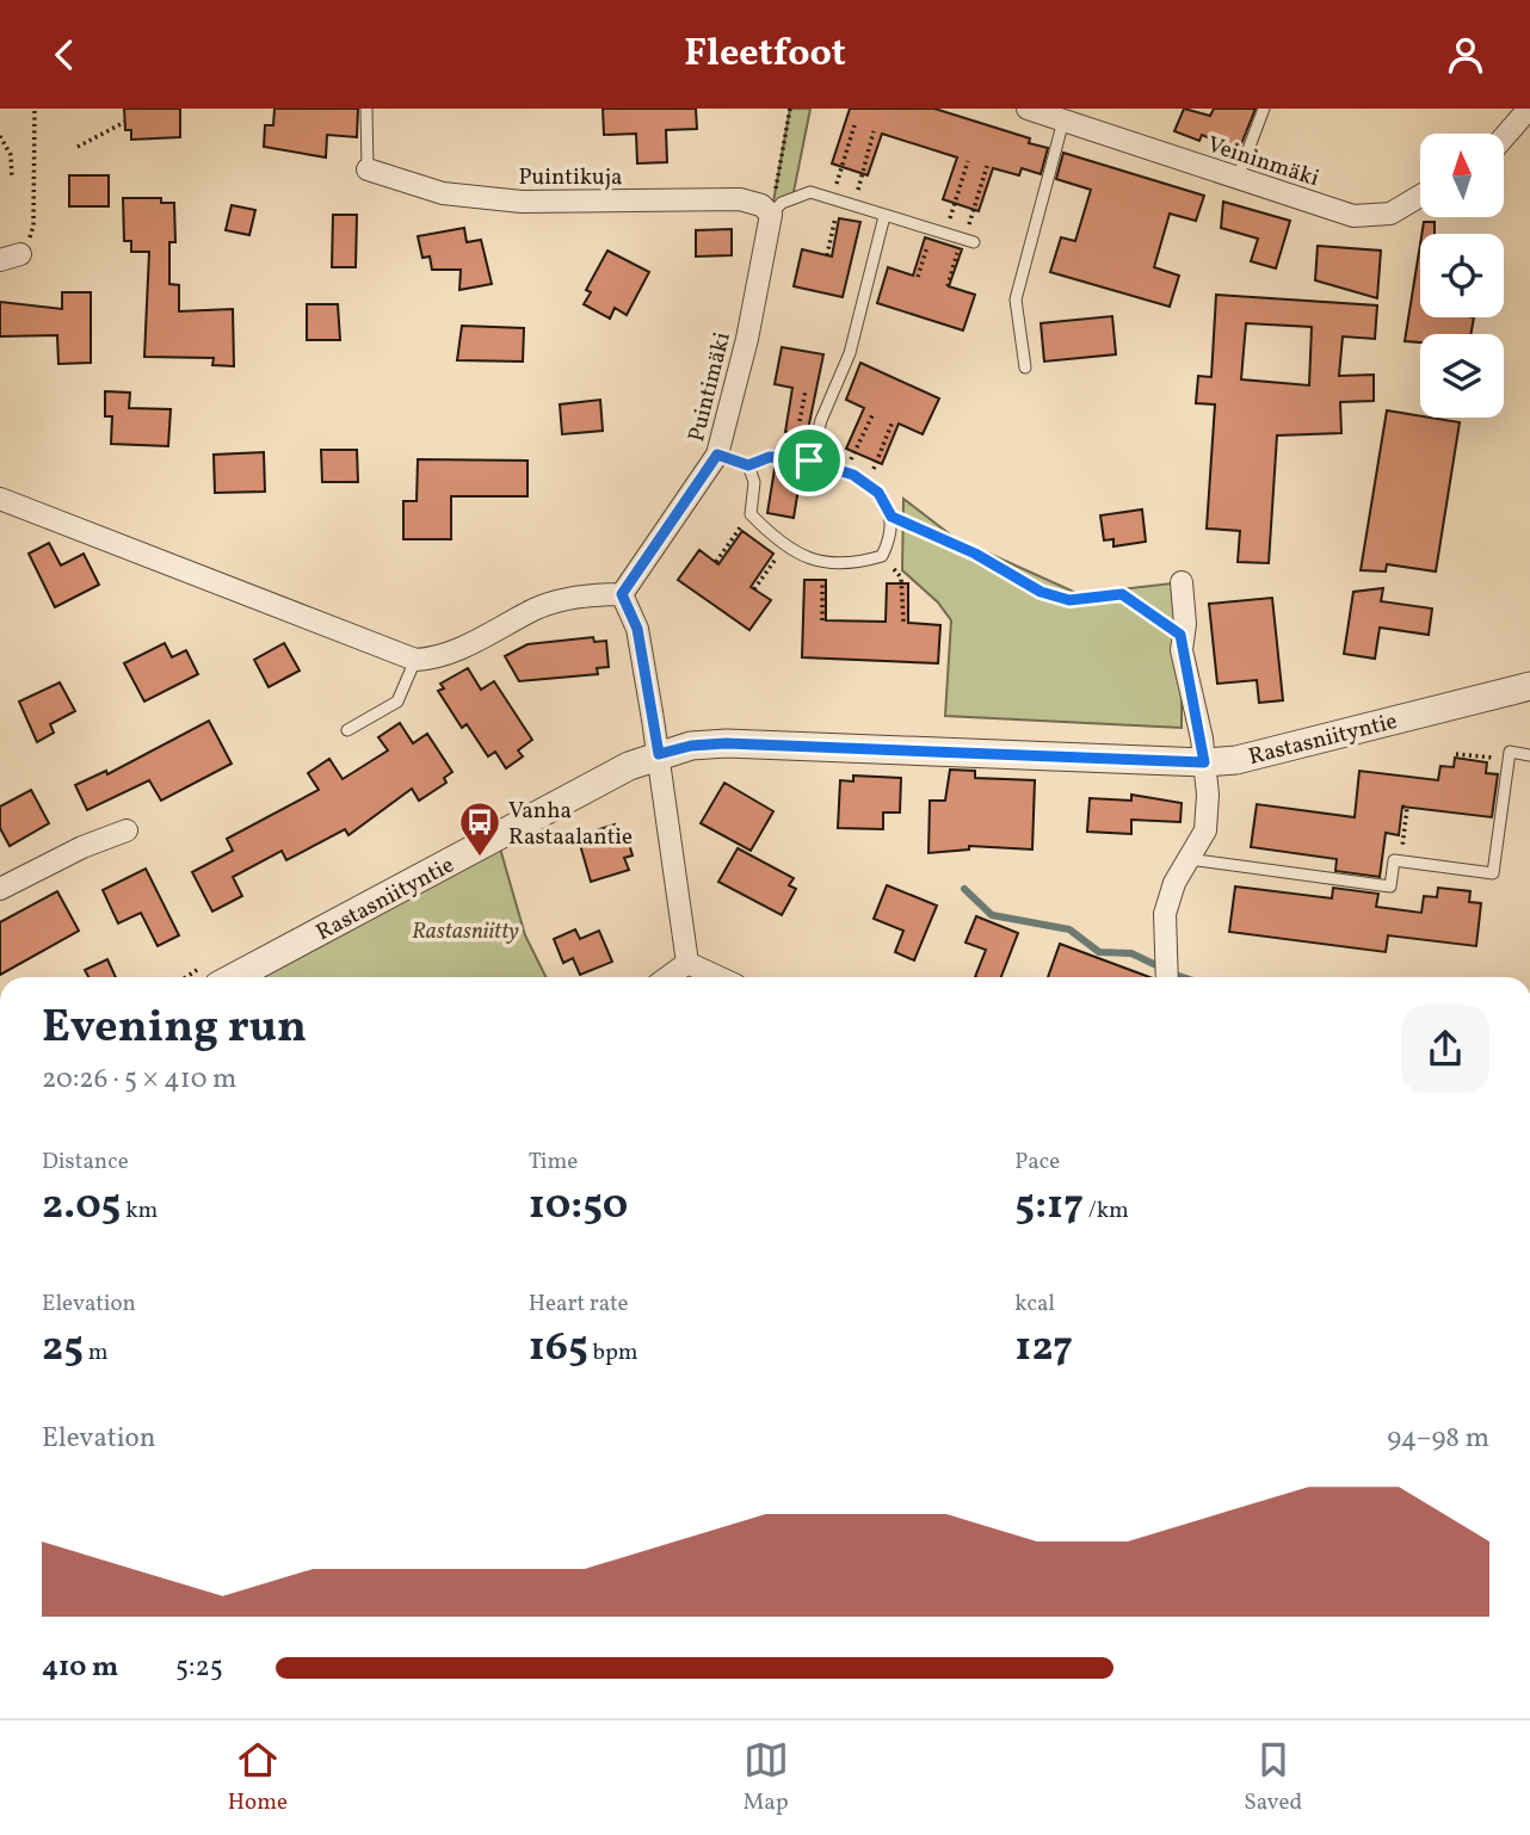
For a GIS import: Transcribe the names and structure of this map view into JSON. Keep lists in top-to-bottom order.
{
  "streets": {
    "street": [
      "Veininmäki",
      "Puintikuja",
      "Puintimäki",
      "Rastasniityntie"
    ]
  },
  "crossings": [
    ["Puintikuja", "Puintimäki"]
  ],
  "parks": ["Rastasniitty"],
  "places": {
    "bus stop": ["Vanha Rastaalantie"]
  },
  "north": "top",
  "page": {
    "header": "Fleetfoot",
    "heading": ["Evening run", "20:26 · 5 × 410 m"],
    "stats": [
      ["Distance", "2.05 km"],
      ["Time", "10:50"],
      ["Pace", "5:17 /km"],
      ["Elevation", "25 m"],
      ["Heart rate", "165 bpm"],
      ["kcal", "127"]
    ],
    "chart": ["Elevation", "94–98 m"],
    "list": [
      {
        "name": "410 m",
        "note": "5:25"
      }
    ],
    "tabs": ["Home", "Map", "Saved"]
  }
}
